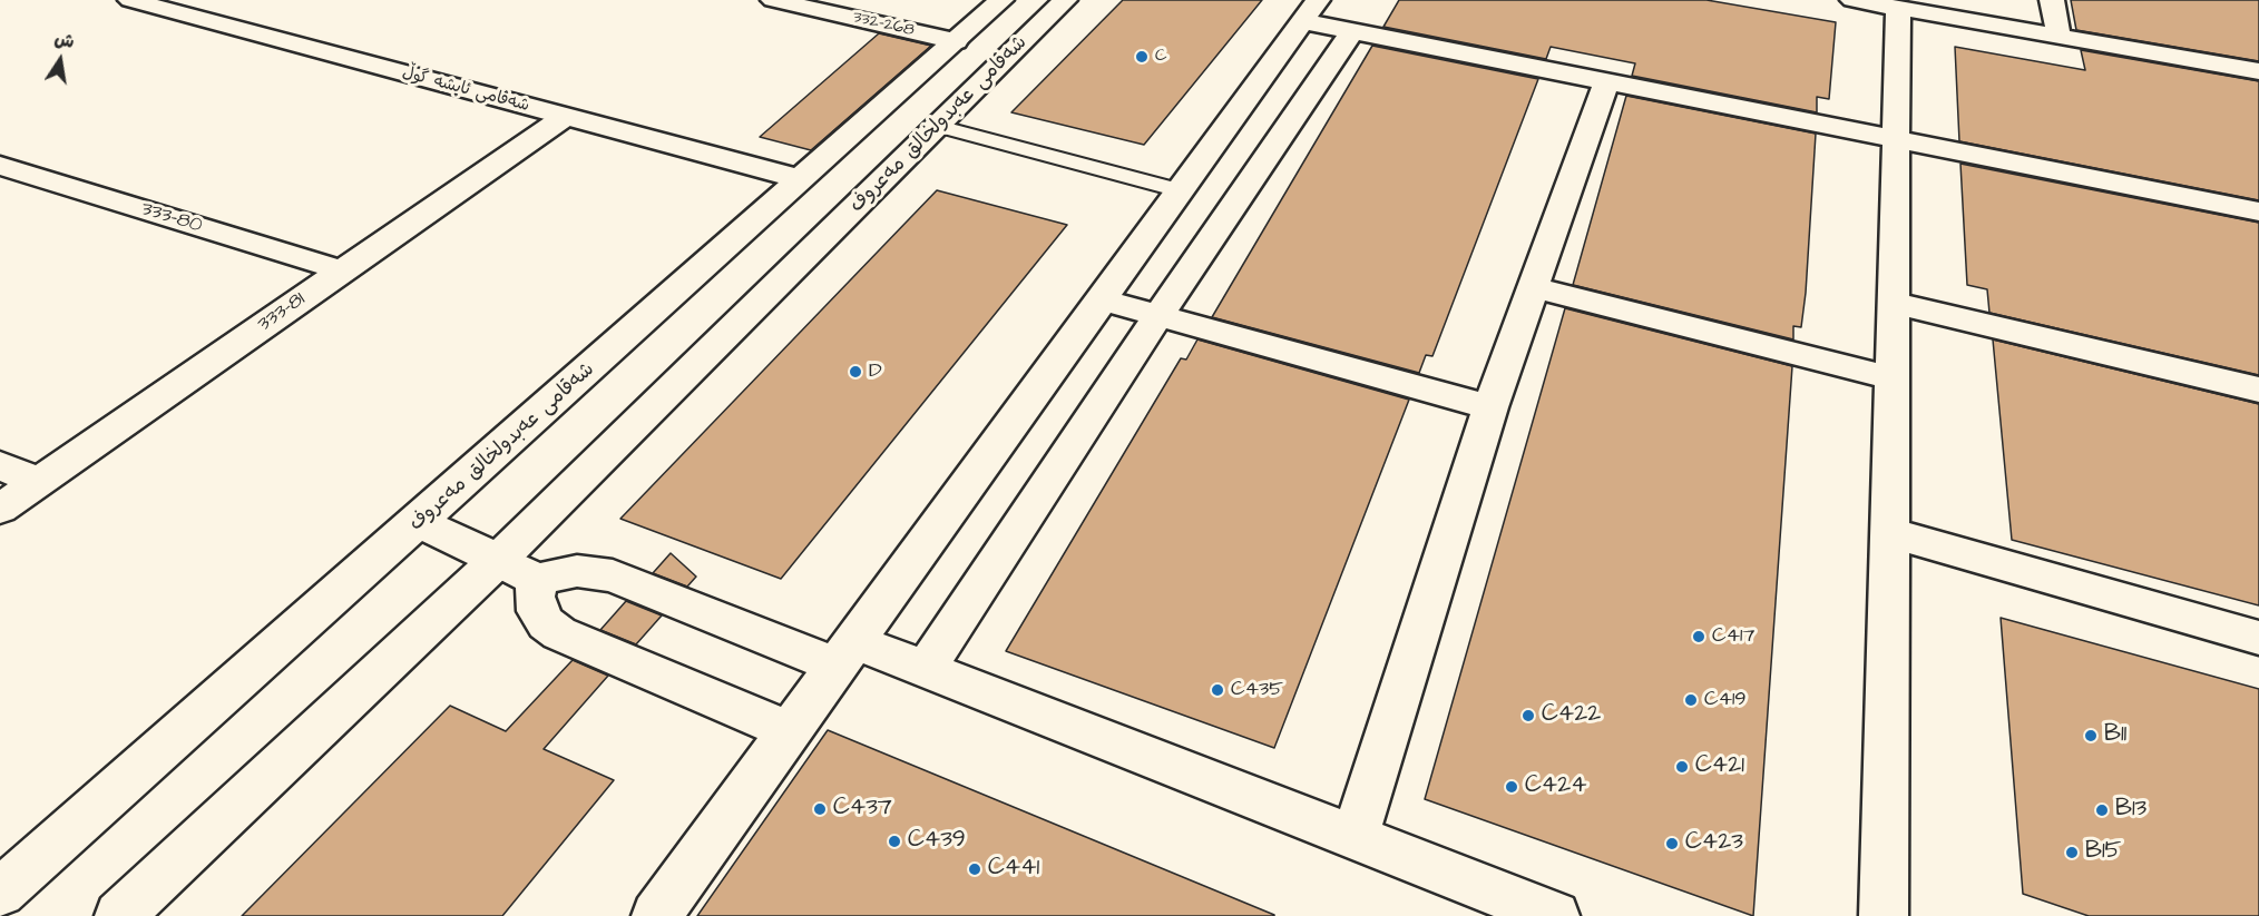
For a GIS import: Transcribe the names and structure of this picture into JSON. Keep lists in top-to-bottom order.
{
  "streets": {
    "street": [
      "332-268",
      "شەقامی ئایشە گوڵ",
      "شەقامی عەبدولخالق مەعروف",
      "333-80",
      "333-81"
    ]
  },
  "crossings": [
    ["332-268", "شەقامی عەبدولخالق مەعروف"],
    ["شەقامی ئایشە گوڵ", "شەقامی عەبدولخالق مەعروف"],
    ["شەقامی ئایشە گوڵ", "333-81"],
    ["333-80", "333-81"]
  ],
  "places": [
    "C",
    "D",
    "C417",
    "C435",
    "C419",
    "C422",
    "B11",
    "C421",
    "C424",
    "C437",
    "B13",
    "C439",
    "C423",
    "B15",
    "C441"
  ],
  "north": "top"
}
